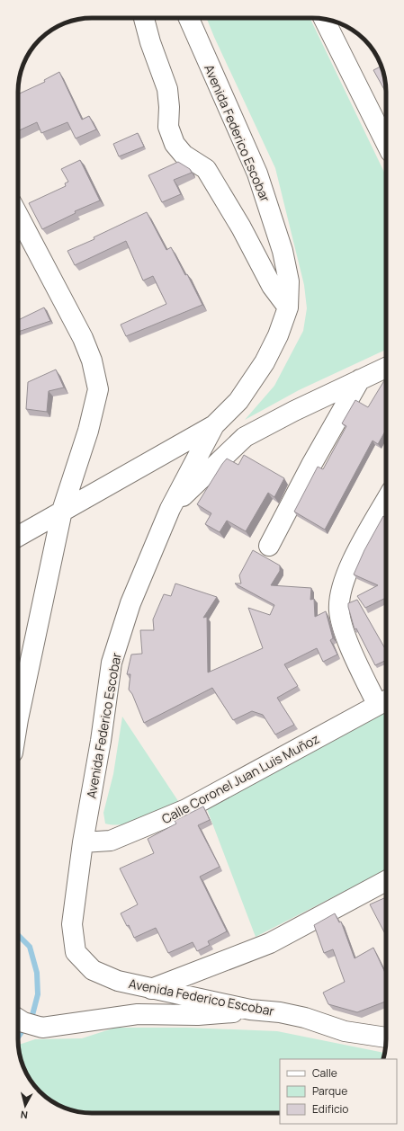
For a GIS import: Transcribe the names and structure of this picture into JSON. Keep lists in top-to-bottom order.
{
  "streets": {
    "street": ["Avenida Federico Escobar", "Calle Coronel Juan Luis Muñoz"]
  },
  "crossings": [
    ["Avenida Federico Escobar", "Calle Coronel Juan Luis Muñoz"]
  ],
  "legend": ["Calle", "Parque", "Edificio"],
  "north": "bottom"
}
